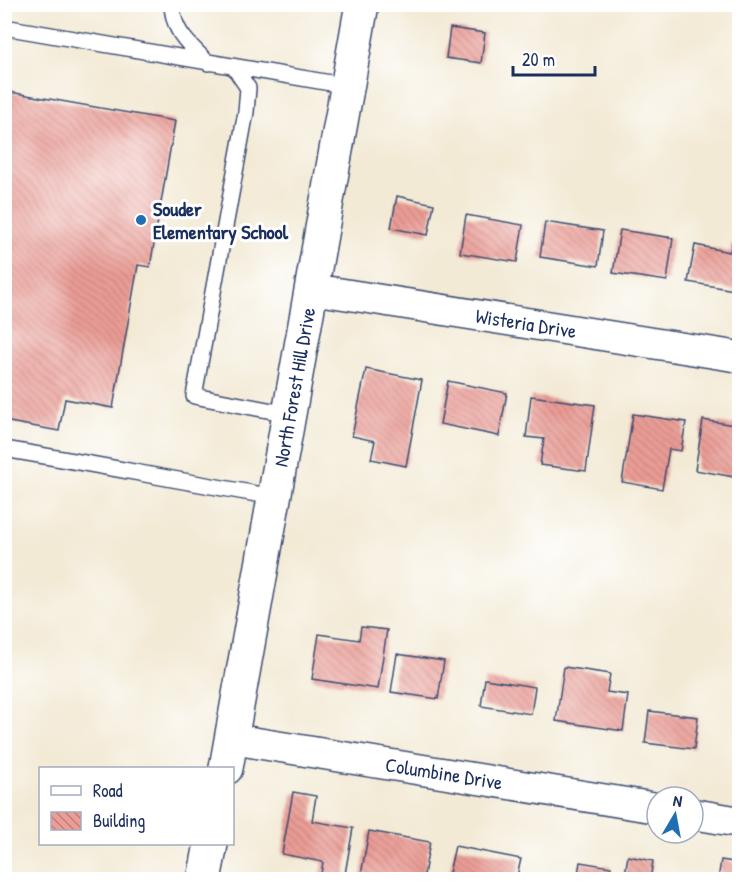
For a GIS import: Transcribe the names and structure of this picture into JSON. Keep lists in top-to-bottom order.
{
  "streets": {
    "main road": ["North Forest Hill Drive"],
    "street": ["Wisteria Drive", "Columbine Drive"]
  },
  "crossings": [
    ["Wisteria Drive", "North Forest Hill Drive"],
    ["North Forest Hill Drive", "Columbine Drive"]
  ],
  "places": ["Souder Elementary School"],
  "legend": ["Road", "Building"],
  "scale_bar": "20 m",
  "north": "top"
}
